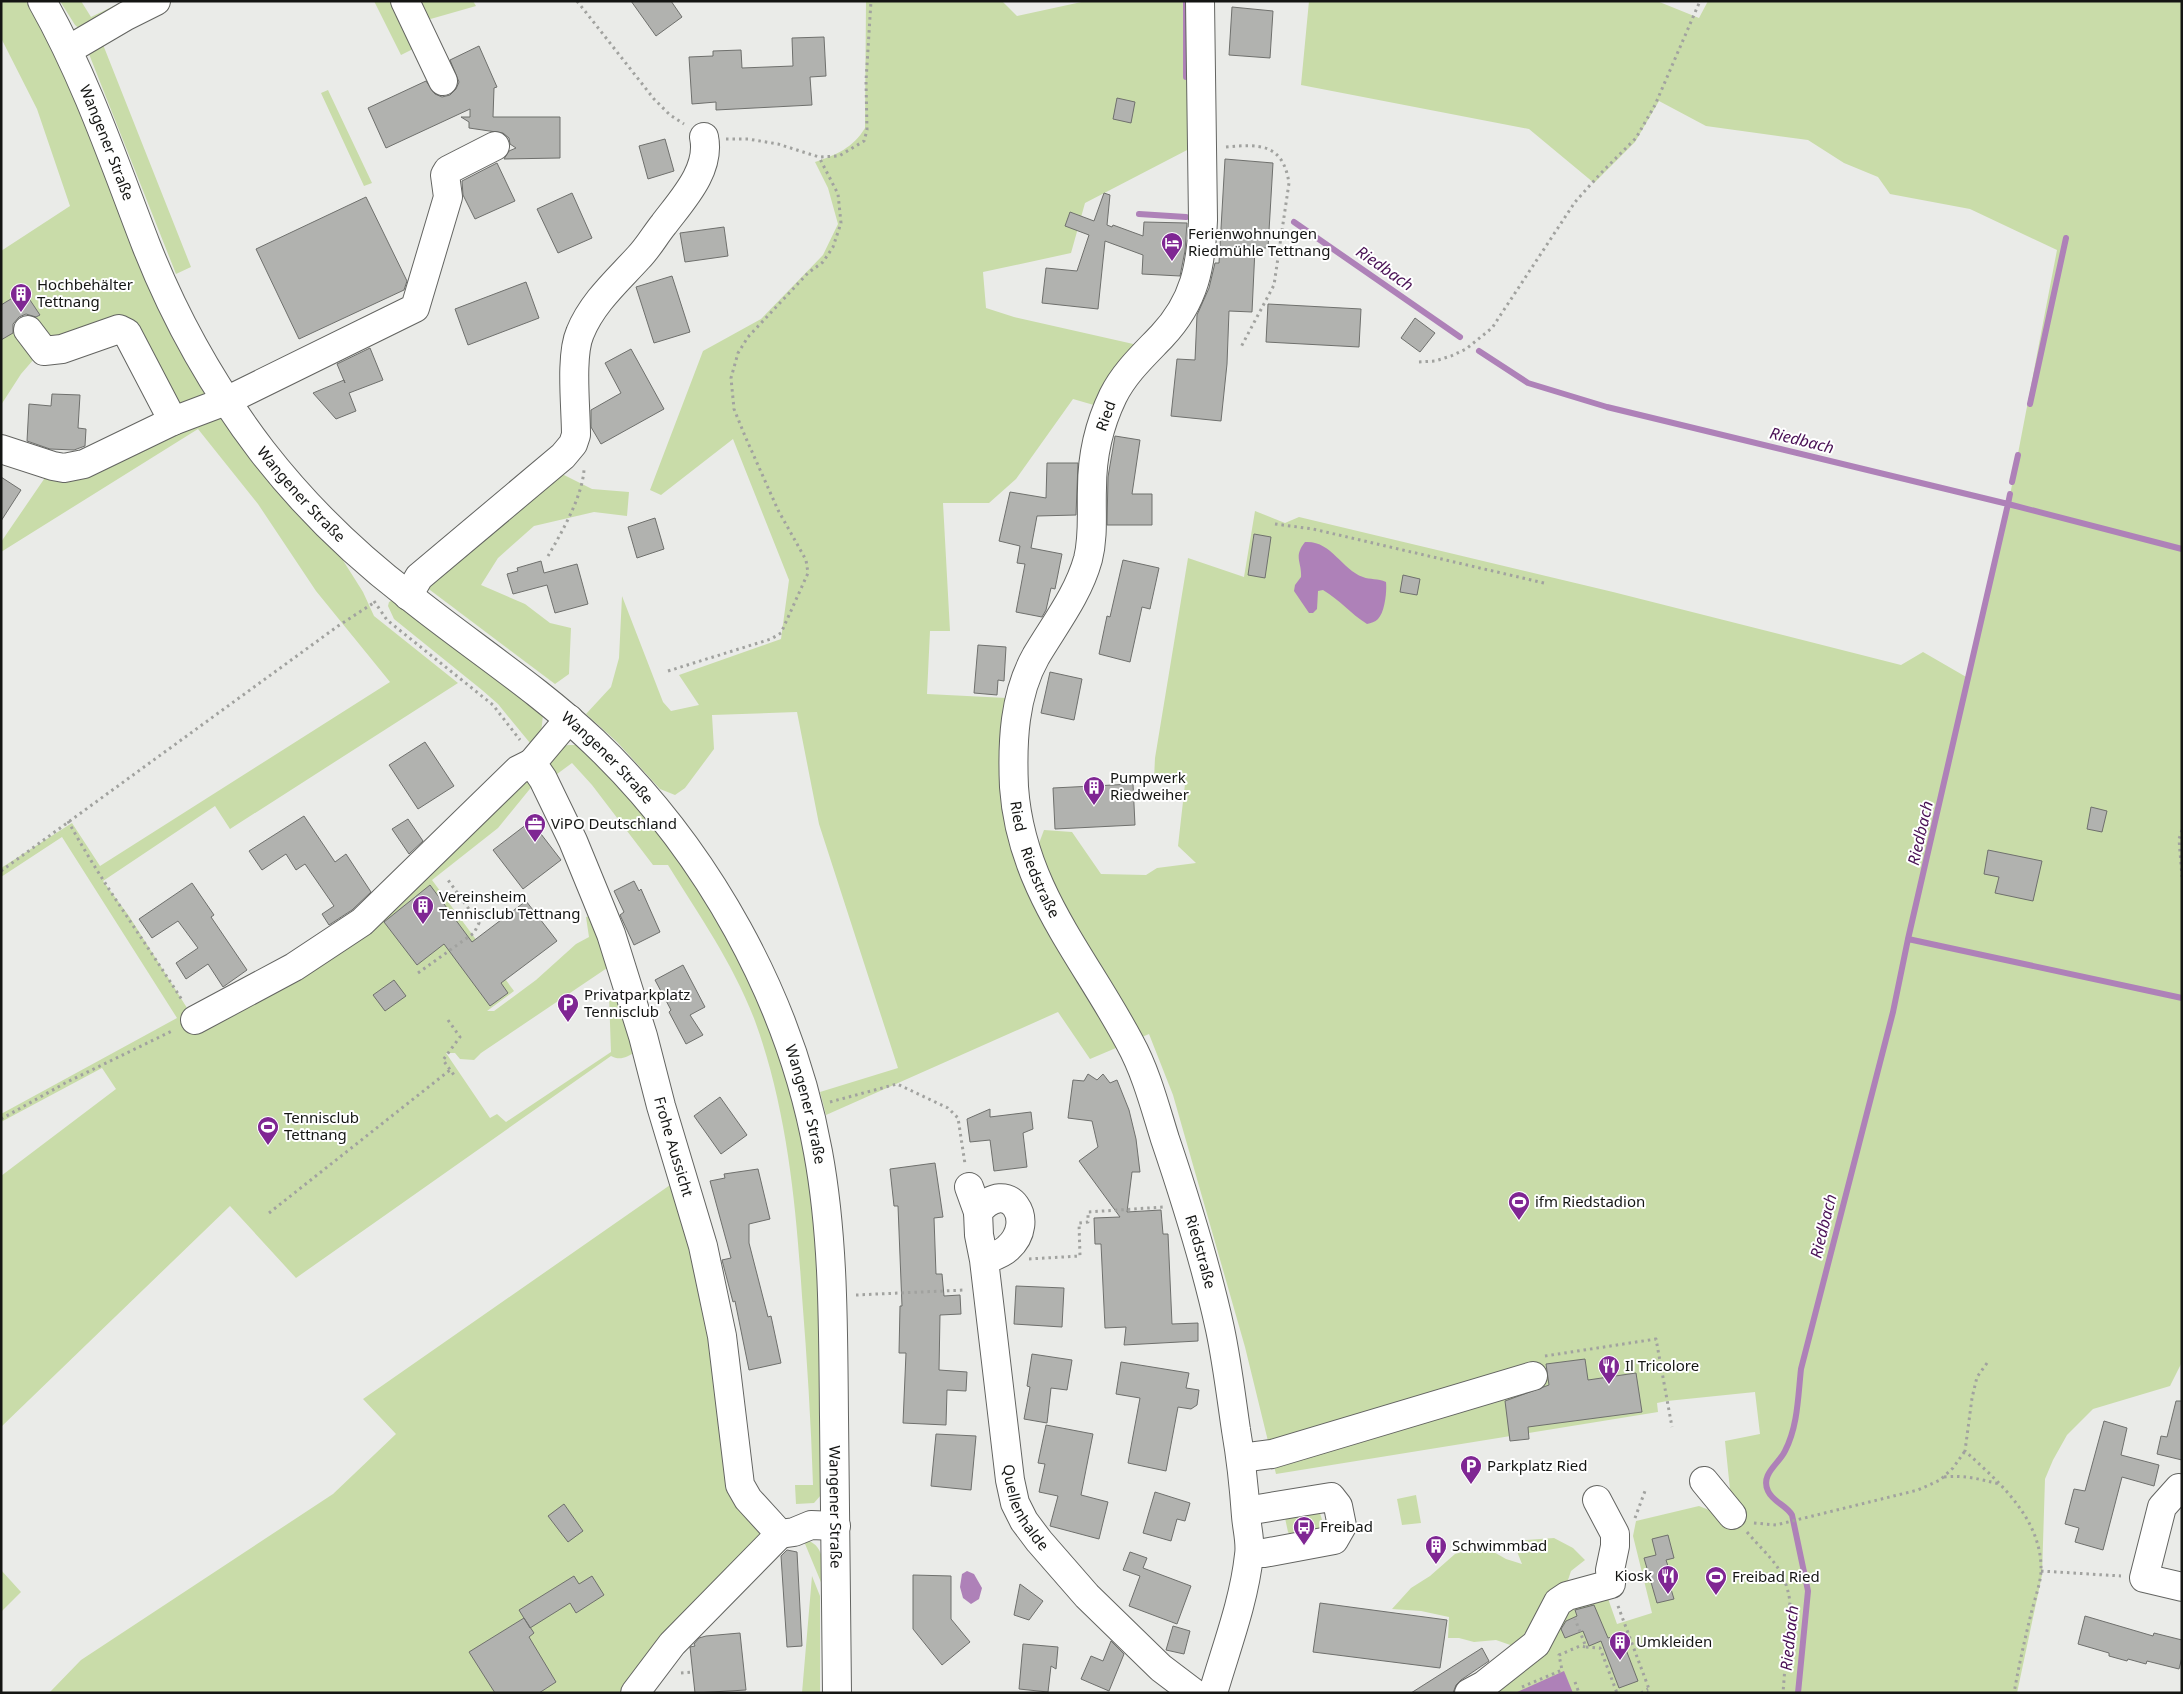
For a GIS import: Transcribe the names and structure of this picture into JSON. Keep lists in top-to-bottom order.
{
  "streets": {
    "street": [
      "Wangener Straße",
      "Ried",
      "Riedstraße",
      "Frohe Aussicht",
      "Quellenhalde"
    ]
  },
  "crossings": [
    ["Ried", "Riedstraße"]
  ],
  "water": ["Riedbach"],
  "places": {
    "hotel": ["Ferienwohnungen Riedmühle Tettnang"],
    "building": [
      "Hochbehälter Tettnang",
      "Pumpwerk Riedweiher",
      "Vereinsheim Tennisclub Tettnang",
      "Schwimmbad",
      "Umkleiden"
    ],
    "office": ["ViPO Deutschland"],
    "parking": ["Privatparkplatz Tennisclub", "Parkplatz Ried"],
    "sports": ["Tennisclub Tettnang", "ifm Riedstadion", "Freibad Ried"],
    "restaurant": ["Il Tricolore", "Kiosk"],
    "bus stop": ["Freibad"]
  }
}
